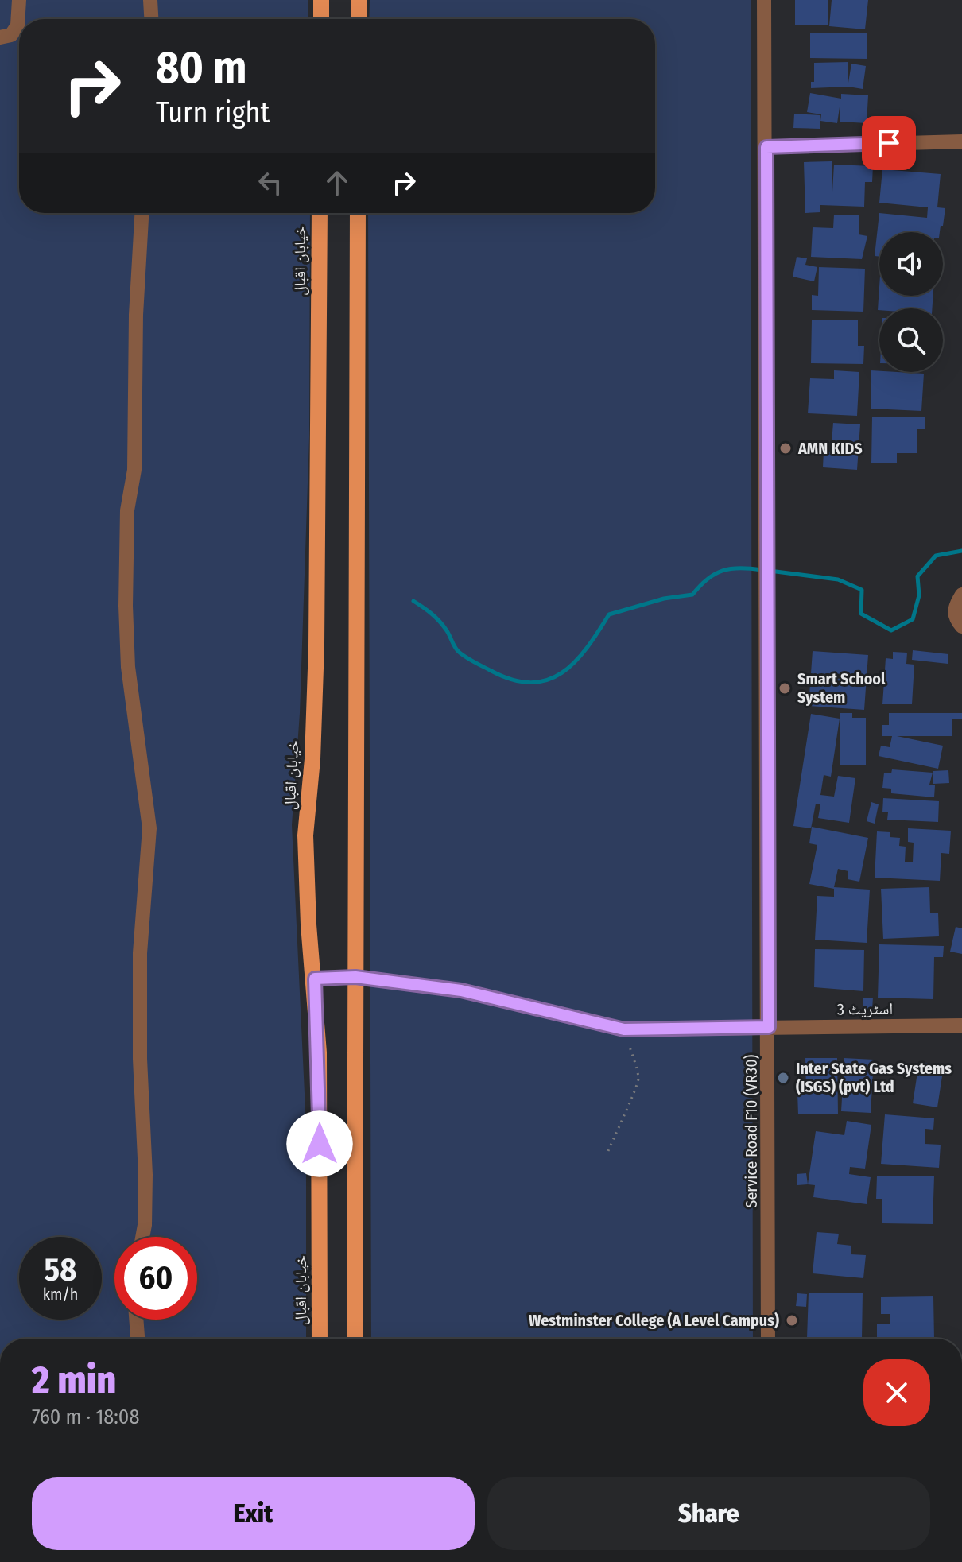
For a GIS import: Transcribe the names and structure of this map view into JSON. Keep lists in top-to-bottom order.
{
  "streets": {
    "main road": ["خیابان اقبال"],
    "street": ["اسٹریٹ 3", "Service Road F10 (VR30)"]
  },
  "crossings": [
    ["خیابان اقبال", "اسٹریٹ 3"],
    ["اسٹریٹ 3", "Service Road F10 (VR30)"]
  ],
  "places": [
    "AMN KIDS",
    "Smart School System",
    "Inter State Gas Systems (ISGS) (pvt) Ltd",
    "Westminster College (A Level Campus)"
  ],
  "page": {
    "turn": ["80 m", "Turn right"],
    "speed": "58 km/h",
    "limit": "60",
    "heading": ["2 min", "760 m · 18:08"],
    "buttons": ["Exit", "Share"]
  }
}
